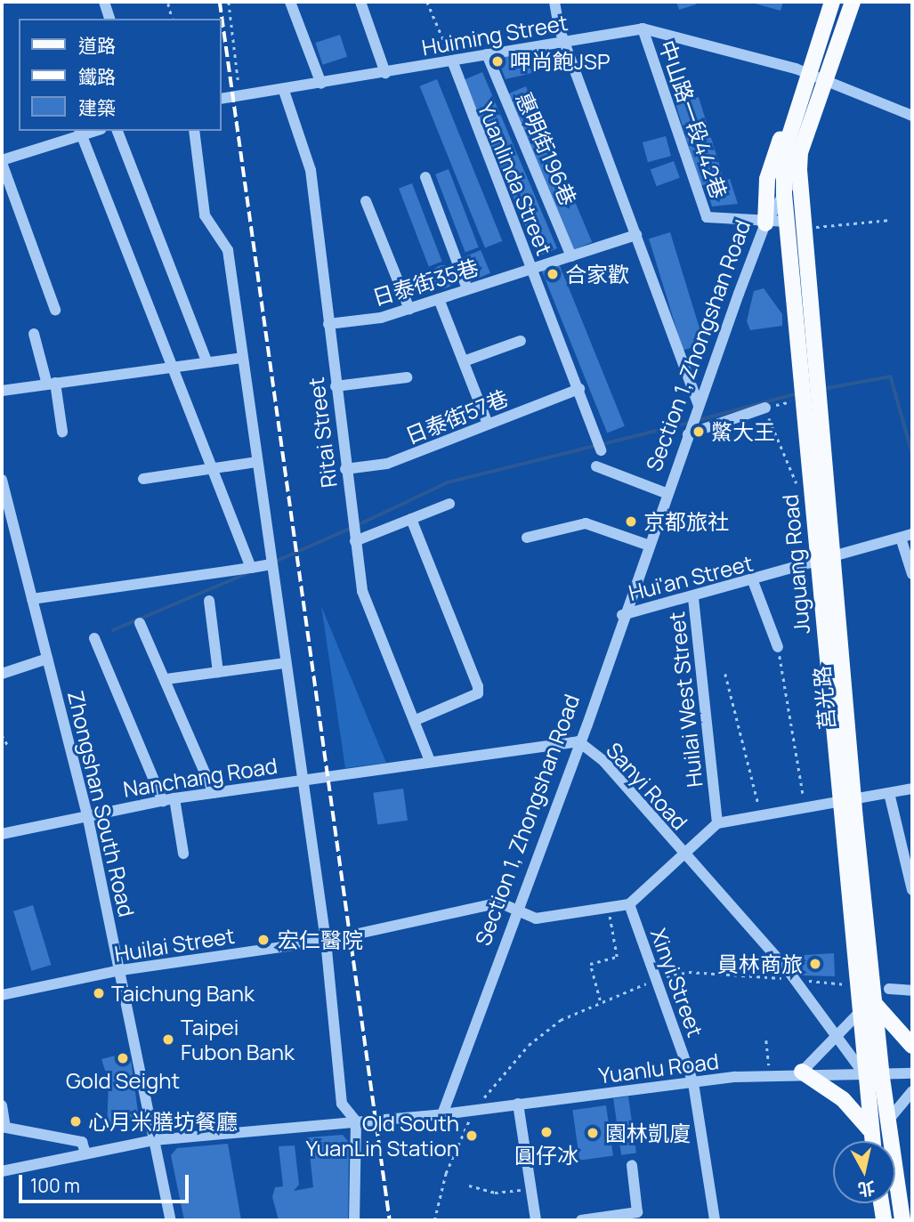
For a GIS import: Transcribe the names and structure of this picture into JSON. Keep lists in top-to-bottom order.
{
  "streets": {
    "main road": ["Section 1, Zhongshan Road", "Juguang Road", "莒光路"],
    "street": [
      "Huiming Street",
      "中山路一段442巷",
      "惠明街196巷",
      "Yuanlinda Street",
      "日泰街35巷",
      "日泰街57巷",
      "Ritai Street",
      "Hui'an Street",
      "Huilai West Street",
      "Nanchang Road",
      "Sanyi Road",
      "Zhongshan South Road",
      "Huilai Street",
      "Xinyi Street",
      "Yuanlu Road"
    ]
  },
  "crossings": [
    ["Huiming Street", "中山路一段442巷"],
    ["Huiming Street", "惠明街196巷"],
    ["Huiming Street", "Yuanlinda Street"],
    ["Huiming Street", "Section 1, Zhongshan Road"],
    ["Huiming Street", "Ritai Street"],
    ["中山路一段442巷", "Section 1, Zhongshan Road"],
    ["中山路一段442巷", "Juguang Road"],
    ["惠明街196巷", "日泰街35巷"],
    ["Yuanlinda Street", "日泰街35巷"],
    ["Yuanlinda Street", "日泰街57巷"],
    ["日泰街35巷", "Ritai Street"],
    ["Section 1, Zhongshan Road", "Juguang Road"],
    ["Section 1, Zhongshan Road", "Hui'an Street"],
    ["Section 1, Zhongshan Road", "莒光路"],
    ["Section 1, Zhongshan Road", "Sanyi Road"],
    ["Section 1, Zhongshan Road", "Huilai Street"],
    ["Section 1, Zhongshan Road", "Yuanlu Road"],
    ["日泰街57巷", "Ritai Street"],
    ["Ritai Street", "Sanyi Road"],
    ["Juguang Road", "Hui'an Street"],
    ["Juguang Road", "莒光路"],
    ["Hui'an Street", "莒光路"],
    ["Hui'an Street", "Huilai West Street"],
    ["莒光路", "Yuanlu Road"],
    ["Nanchang Road", "Sanyi Road"],
    ["Nanchang Road", "Zhongshan South Road"],
    ["Sanyi Road", "Yuanlu Road"],
    ["Zhongshan South Road", "Huilai Street"],
    ["Xinyi Street", "Yuanlu Road"]
  ],
  "places": [
    "呷尚飽JSP",
    "合家歡",
    "鱉大王",
    "京都旅社",
    "宏仁醫院",
    "員林商旅",
    "Taichung Bank",
    "Taipei Fubon Bank",
    "Gold Seight",
    "心月米膳坊餐廳",
    "圓仔冰",
    "園林凱廈",
    "Old South YuanLin Station"
  ],
  "legend": ["道路", "鐵路", "建築"],
  "scale_bar": "100 m",
  "north": "bottom"
}
